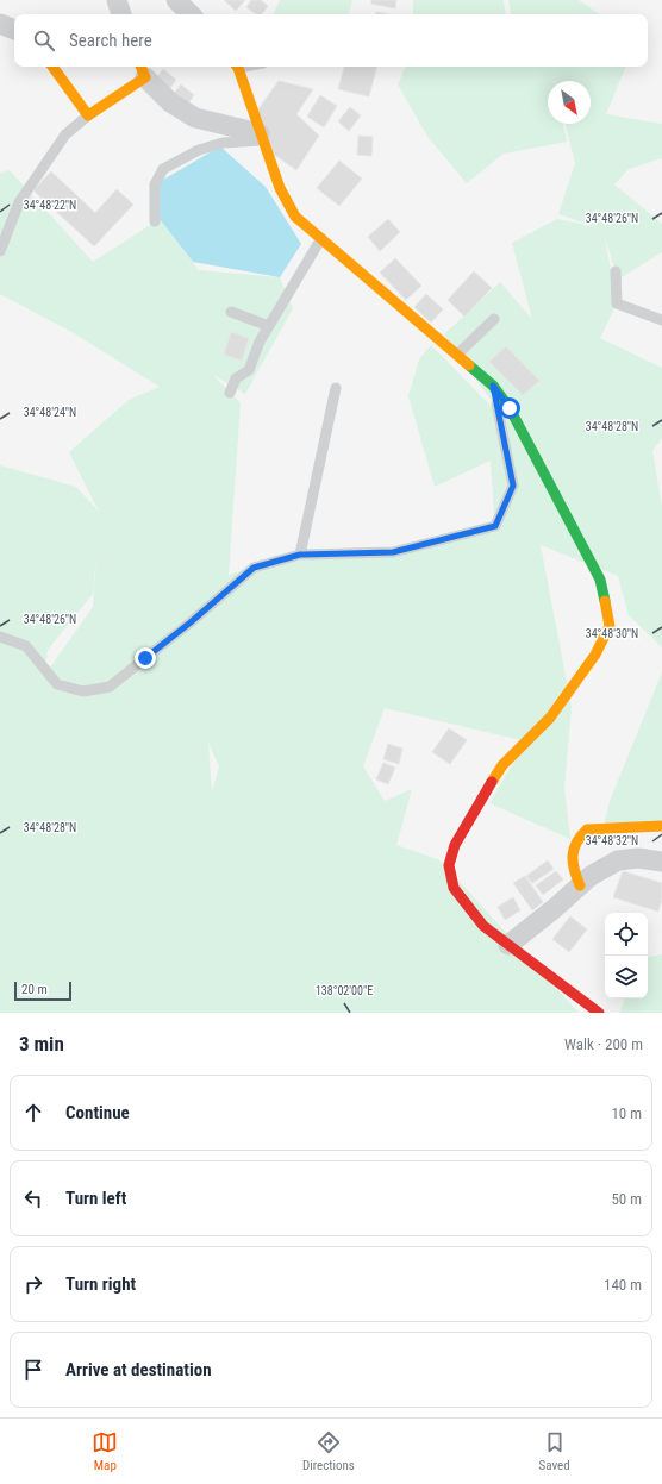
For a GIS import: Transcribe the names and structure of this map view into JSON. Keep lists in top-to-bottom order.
{
  "scale_bar": "20 m",
  "north": "bottom right",
  "page": {
    "search": "Search here",
    "scale": "20 m",
    "heading": ["3 min", "Walk · 200 m"],
    "list": [
      ["Continue", "10 m"],
      ["Turn left", "50 m"],
      ["Turn right", "140 m"],
      "Arrive at destination"
    ],
    "nav": ["Map", "Directions", "Saved"]
  },
  "coordinates": [
    "34°48'22\"N",
    "34°48'26\"N",
    "34°48'24\"N",
    "34°48'28\"N",
    "34°48'30\"N",
    "34°48'32\"N",
    "138°02'00\"E"
  ]
}
